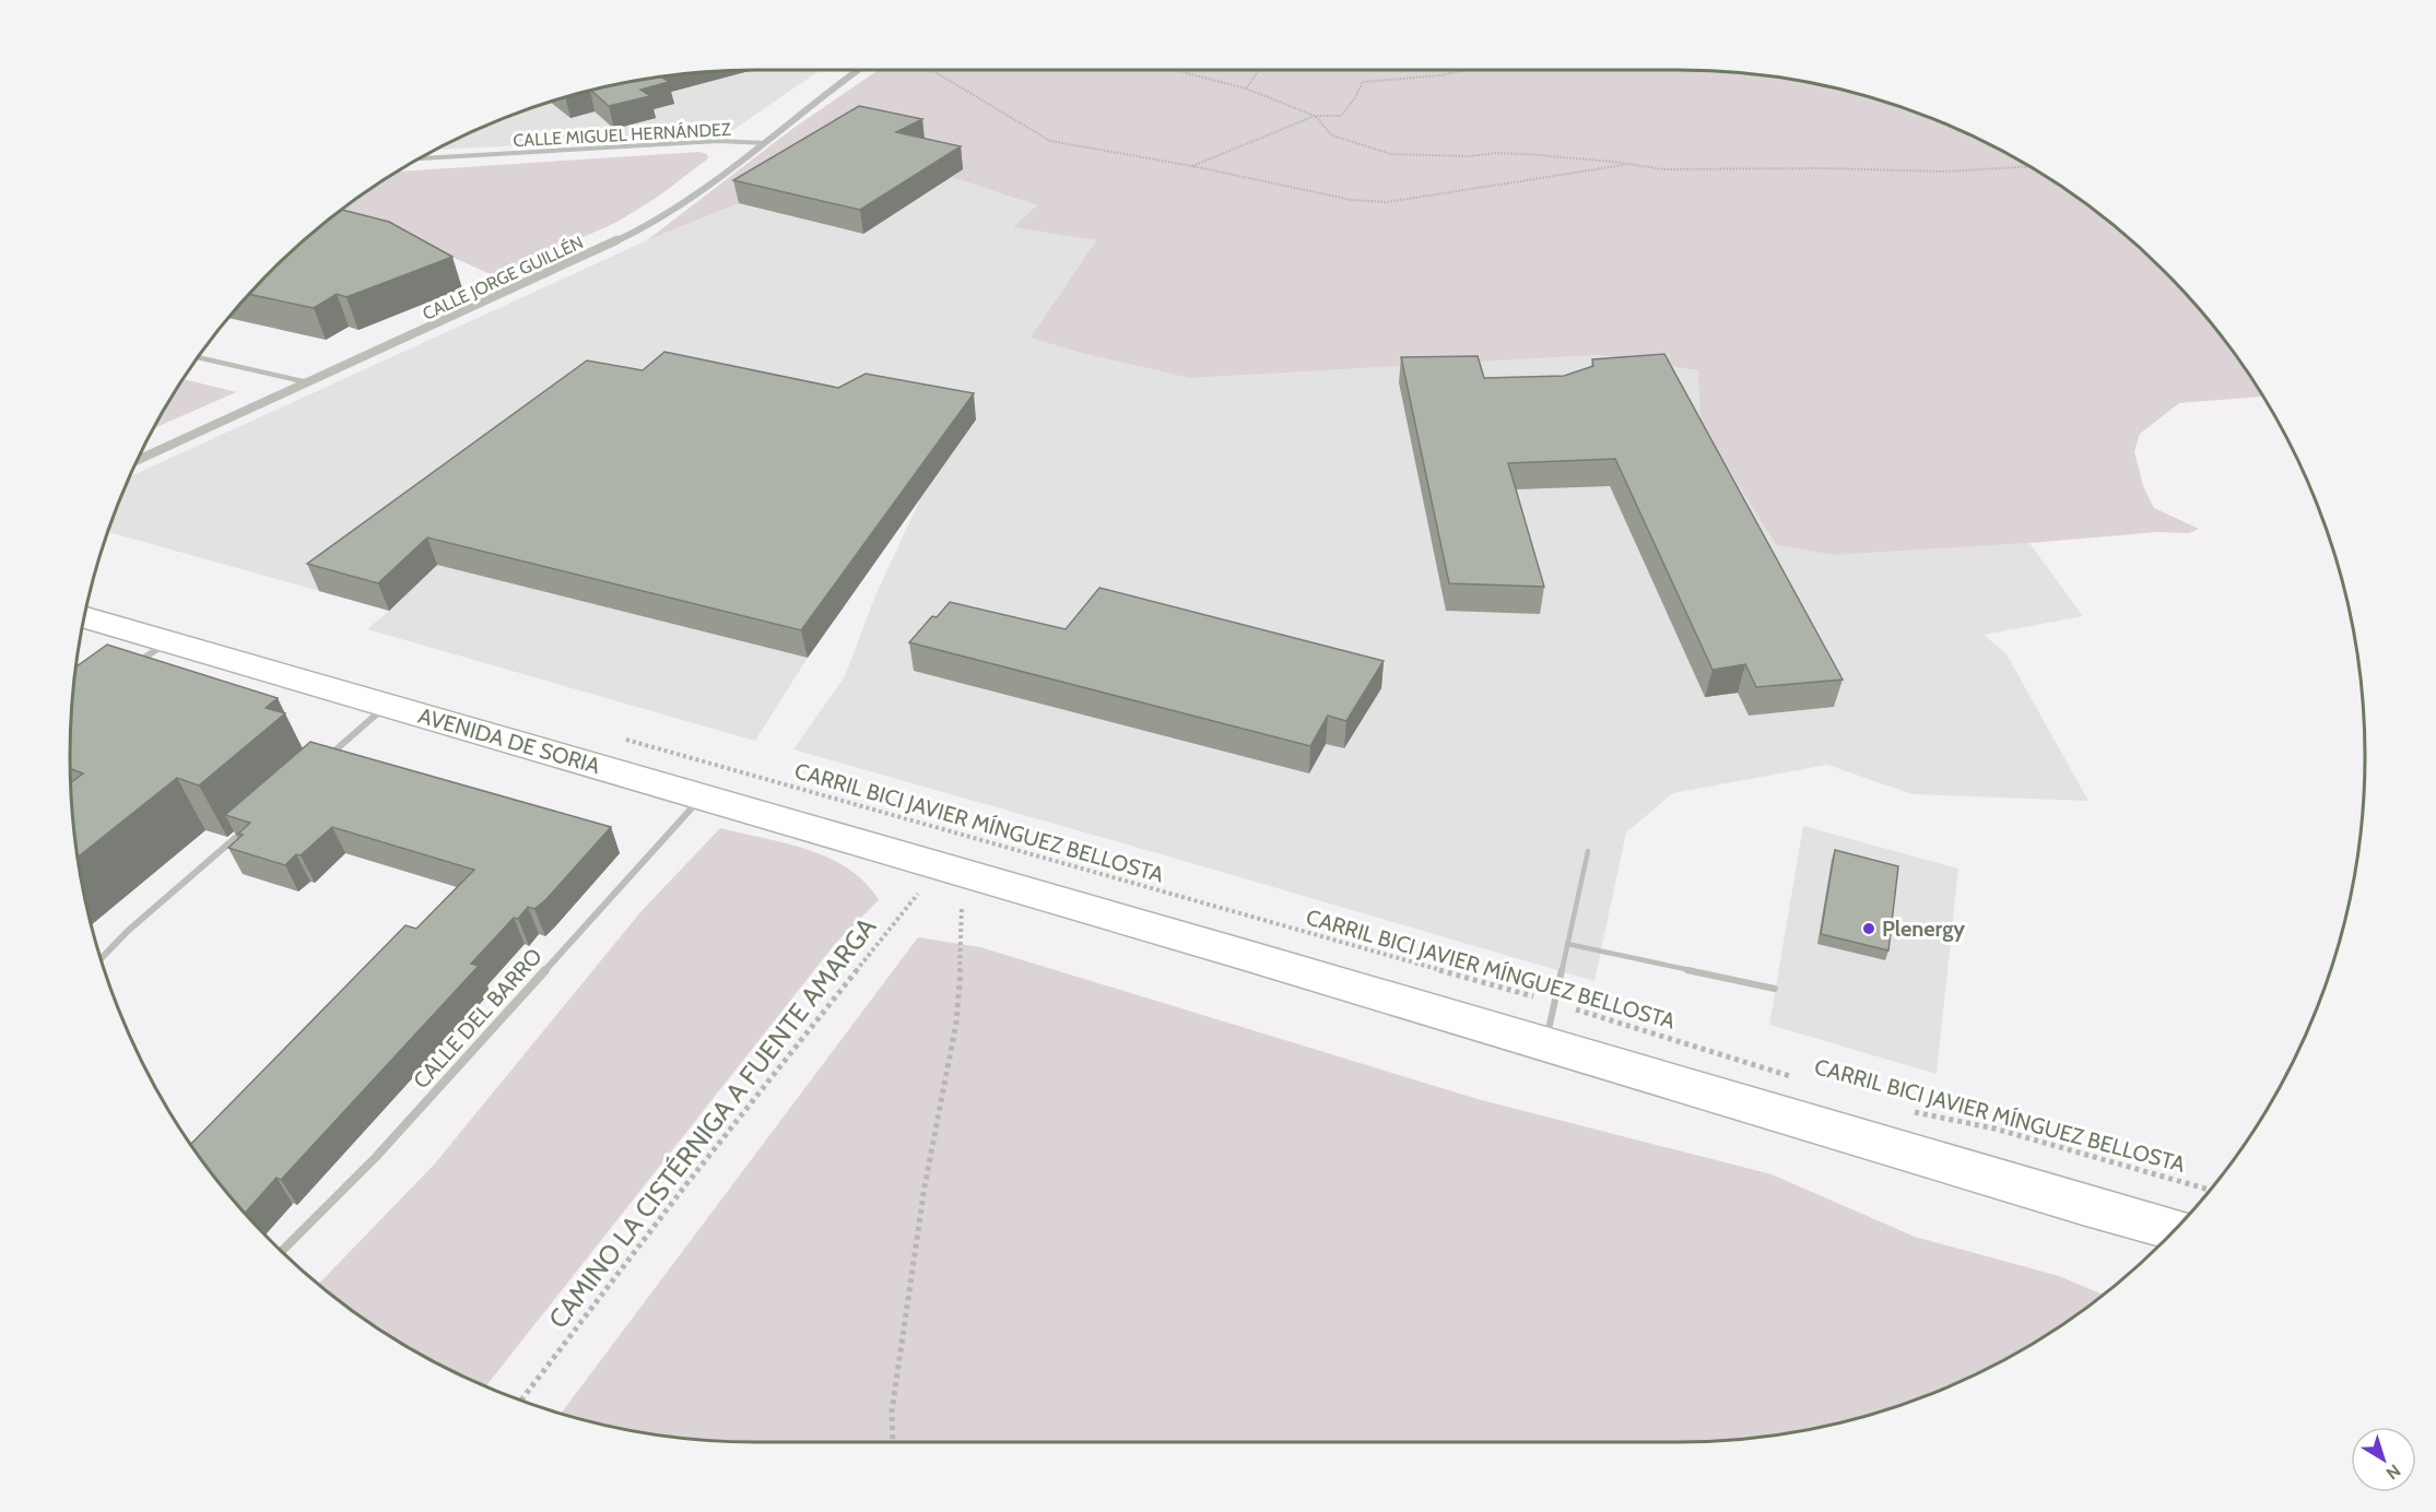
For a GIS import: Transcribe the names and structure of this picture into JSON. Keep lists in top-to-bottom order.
{
  "streets": {
    "main road": ["AVENIDA DE SORIA"],
    "street": ["CALLE MIGUEL HERNÁNDEZ", "CALLE JORGE GUILLÉN", "CALLE DEL BARRO"],
    "path": ["CARRIL BICI JAVIER MÍNGUEZ BELLOSTA", "CAMINO LA CISTÉRNIGA A FUENTE AMARGA"]
  },
  "crossings": [
    ["CALLE MIGUEL HERNÁNDEZ", "CALLE JORGE GUILLÉN"],
    ["AVENIDA DE SORIA", "CALLE DEL BARRO"],
    ["AVENIDA DE SORIA", "CAMINO LA CISTÉRNIGA A FUENTE AMARGA"]
  ],
  "places": ["Plenergy"],
  "north": "bottom right"
}
